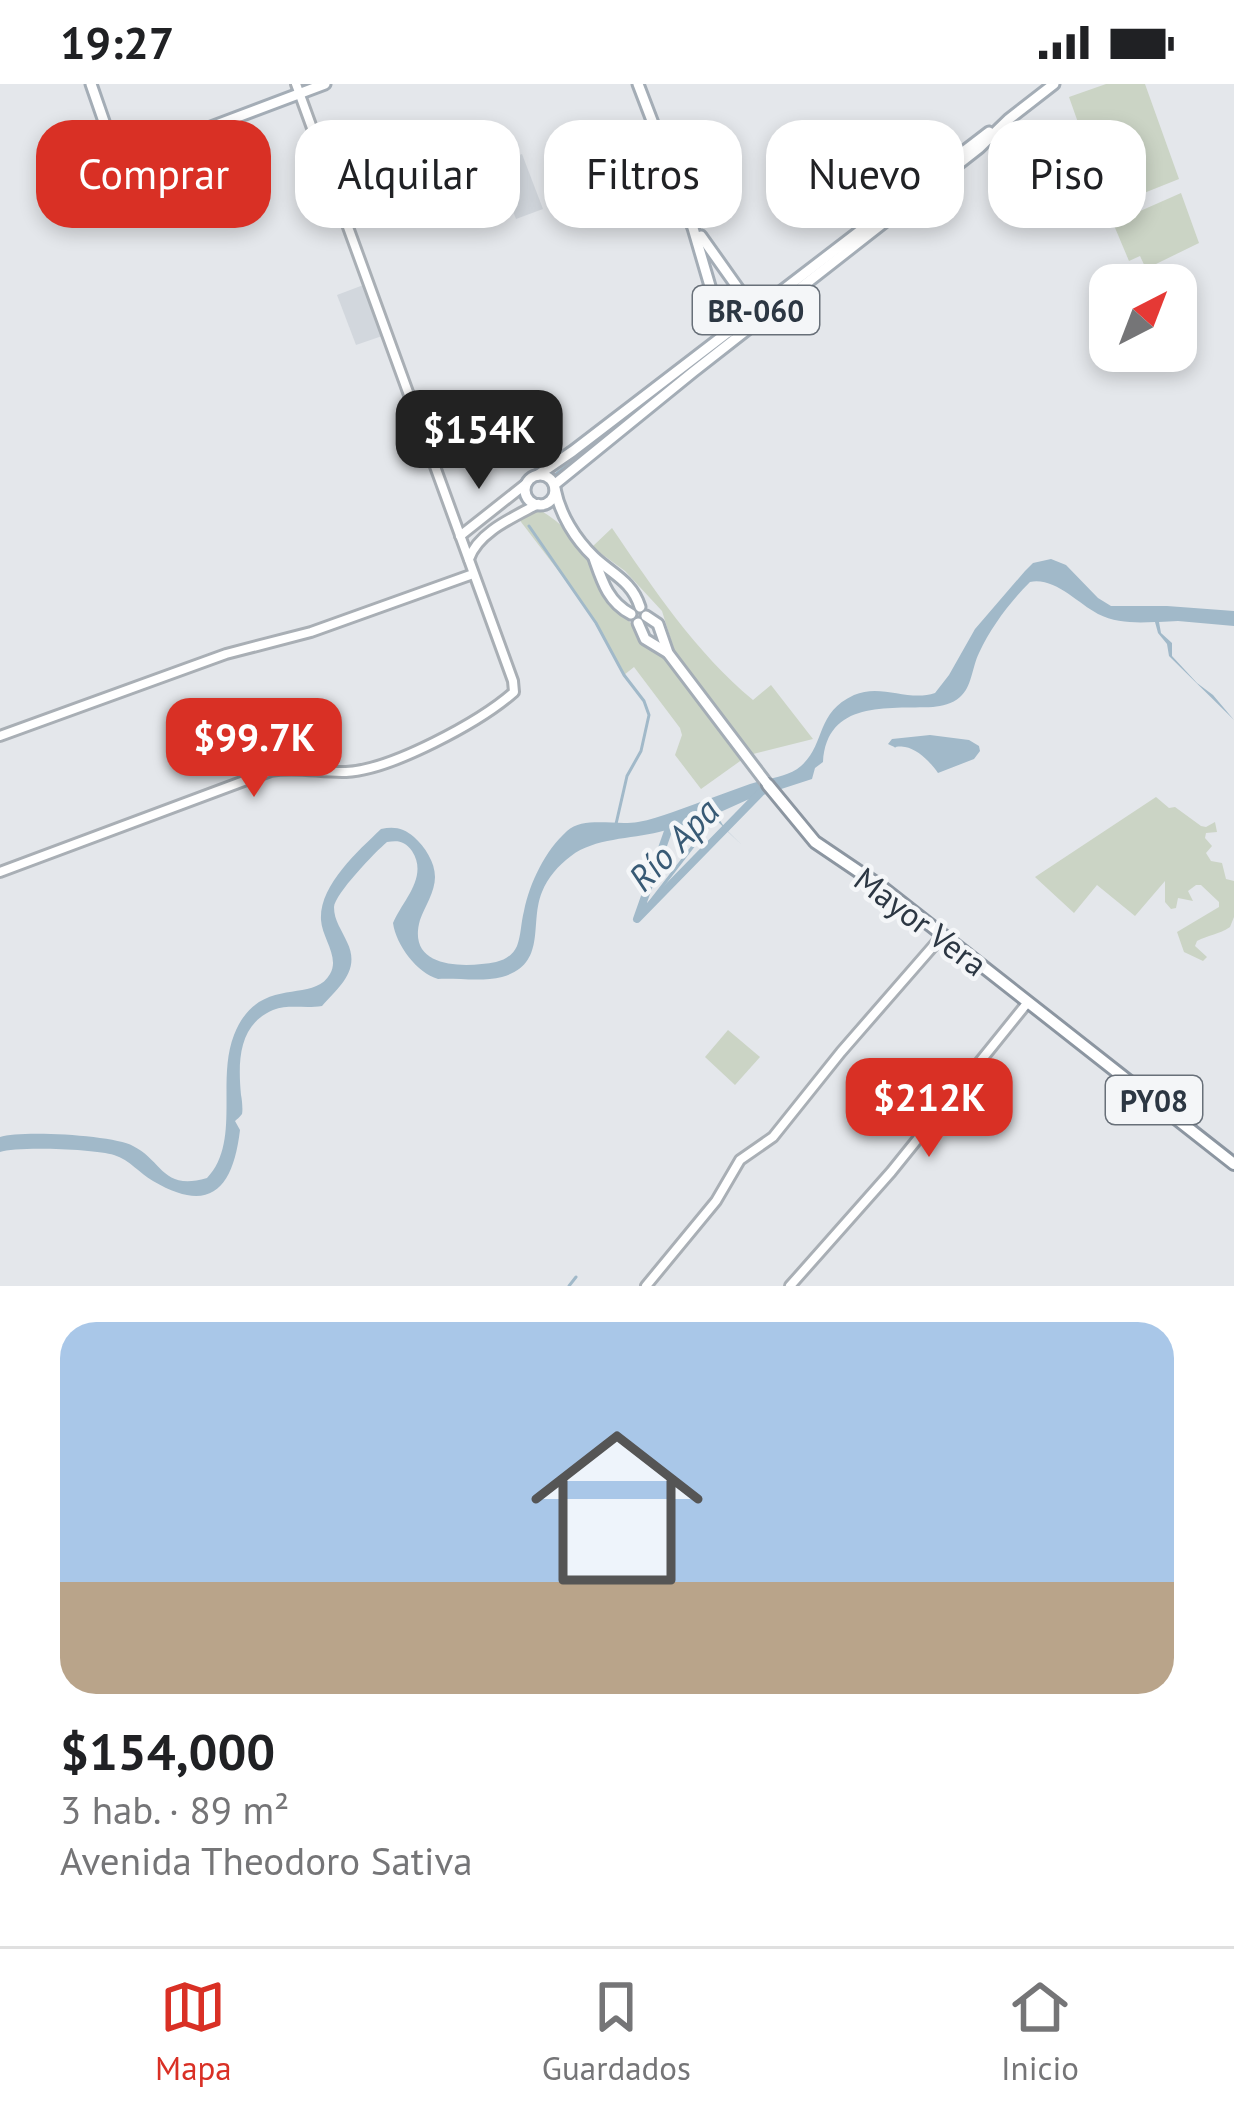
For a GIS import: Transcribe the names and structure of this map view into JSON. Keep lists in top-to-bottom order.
{
  "streets": {
    "highway": ["Mayor Vera", "PY08"],
    "main road": ["BR-060"]
  },
  "water": ["Río Apa"],
  "north": "top right",
  "page": {
    "status": "19:27",
    "chip": [
      "Comprar",
      "Alquilar",
      "Filtros",
      "Nuevo",
      "Piso"
    ],
    "price": ["$154K", "$99.7K", "$212K"],
    "list": [
      {
        "name": "$154,000",
        "note": "3 hab. · 89 m² · Avenida Theodoro Sativa"
      }
    ],
    "tabs": ["Mapa", "Guardados", "Inicio"]
  }
}
